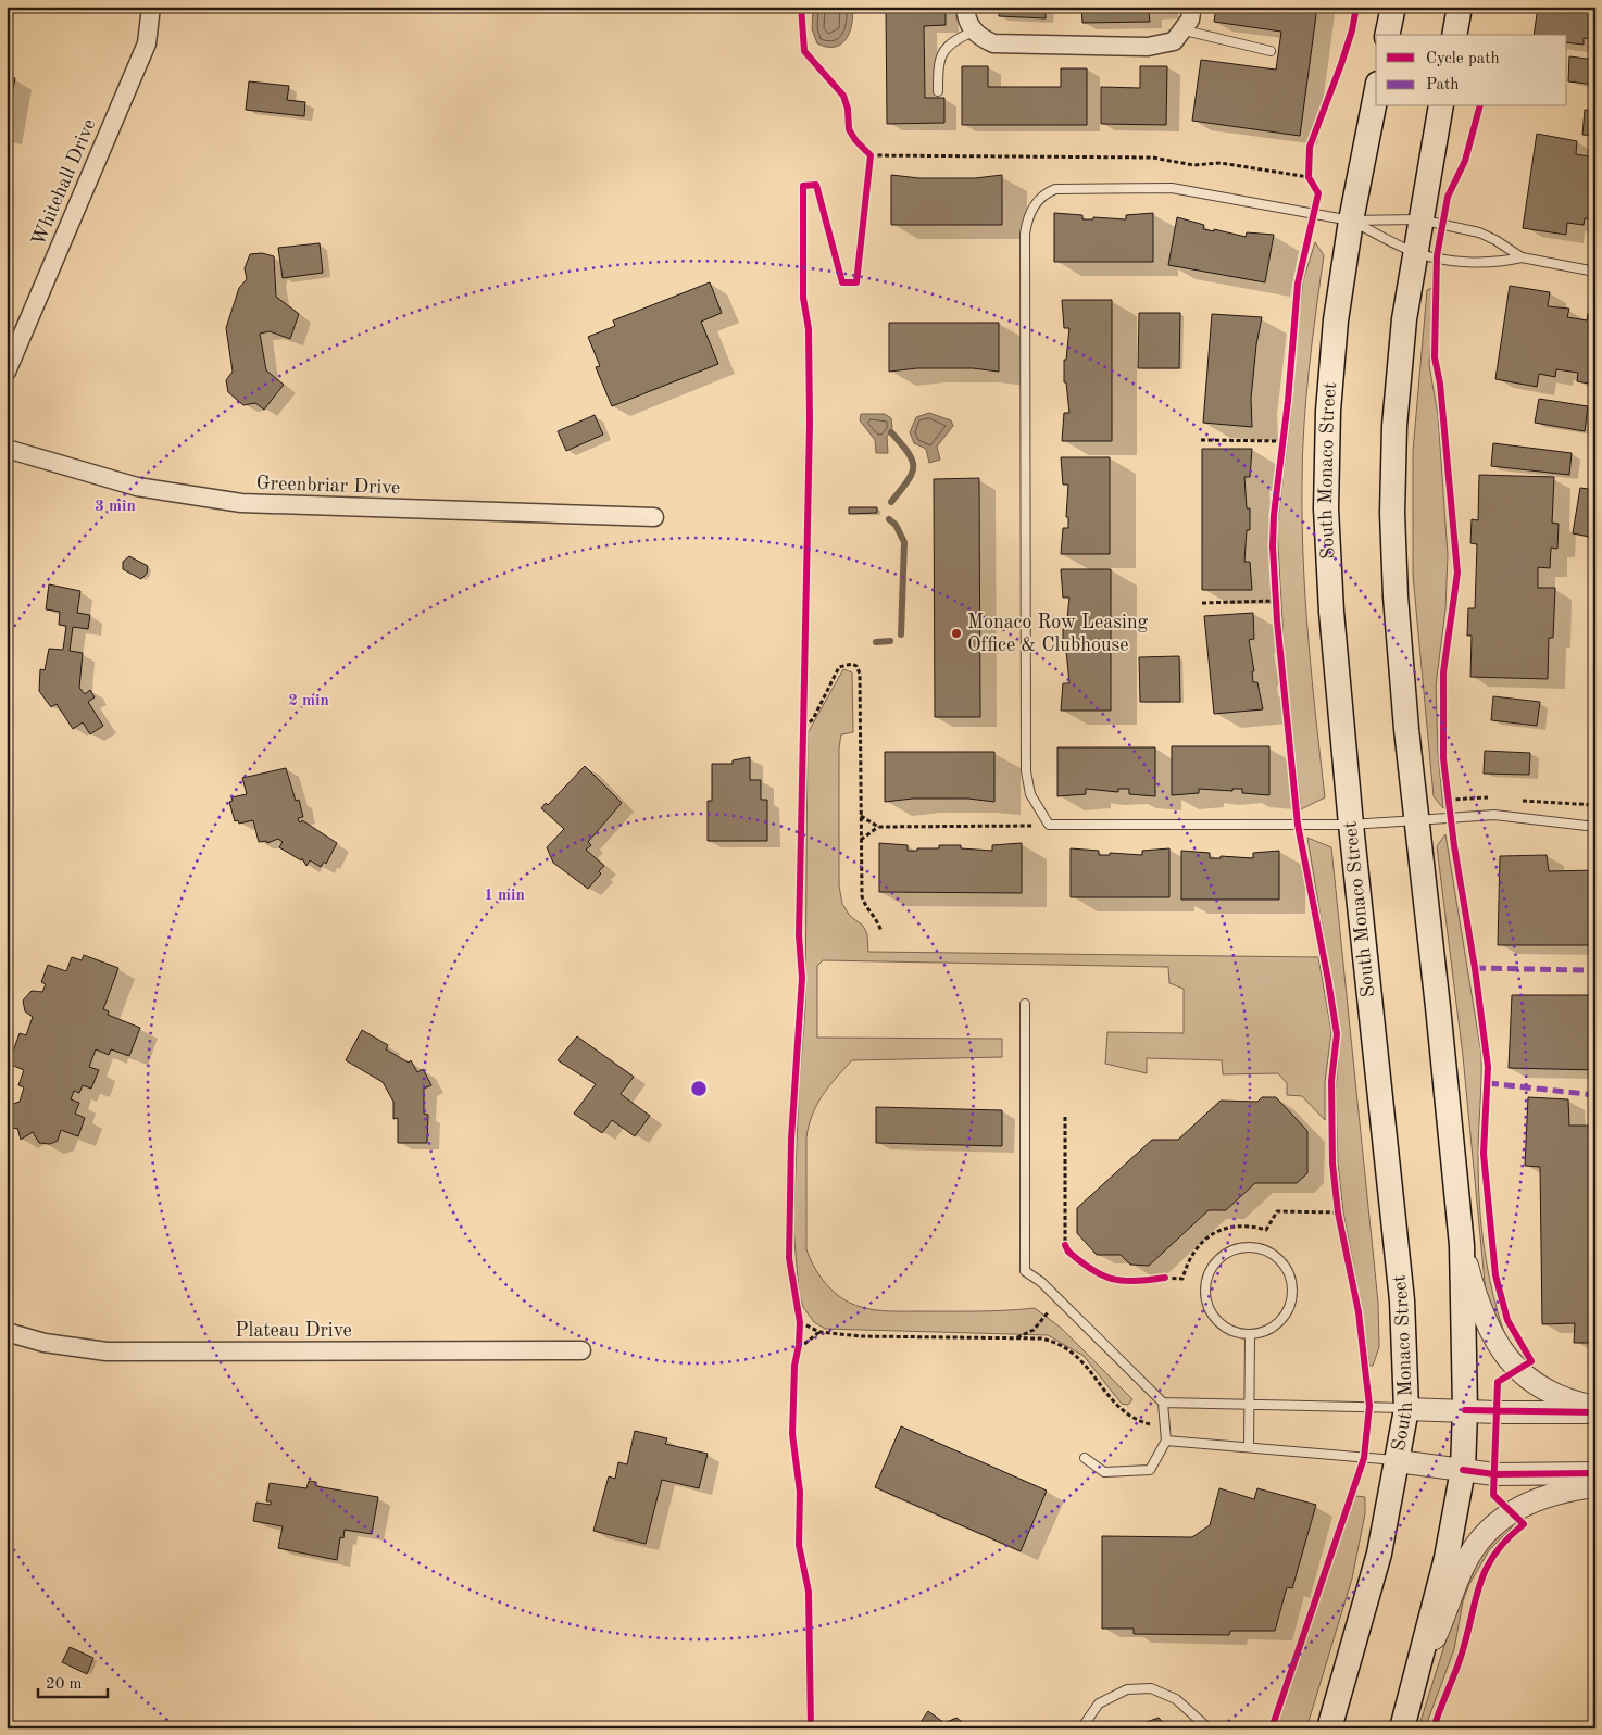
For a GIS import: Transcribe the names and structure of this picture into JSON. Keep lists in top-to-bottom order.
{
  "streets": {
    "main road": ["South Monaco Street"],
    "street": ["Whitehall Drive", "Greenbriar Drive", "Plateau Drive"]
  },
  "places": ["Monaco Row Leasing Office & Clubhouse"],
  "legend": ["Cycle path", "Path"],
  "scale_bar": "20 m",
  "rings": ["3 min", "2 min", "1 min"]
}
